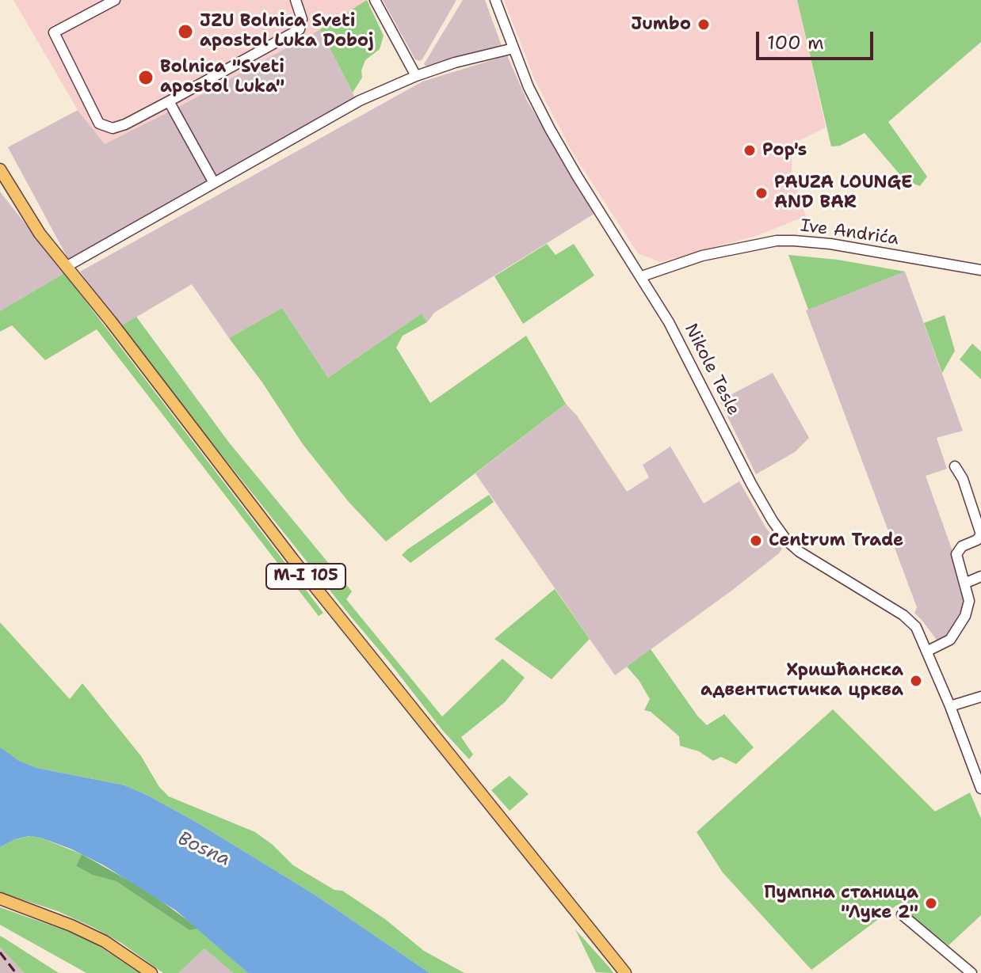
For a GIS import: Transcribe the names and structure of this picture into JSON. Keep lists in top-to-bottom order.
{
  "streets": {
    "main road": ["M-I 105"],
    "street": ["Ive Andrića", "Nikole Tesle"]
  },
  "crossings": [
    ["Ive Andrića", "Nikole Tesle"]
  ],
  "water": ["Bosna"],
  "places": [
    "Jumbo",
    "JZU Bolnica Sveti apostol Luka Doboj",
    "Bolnica \"Sveti apostol Luka\"",
    "Pop's",
    "PAUZA LOUNGE AND BAR",
    "Centrum Trade",
    "Хришћанска адвентистичка црква",
    "Пумпна станица \"Луке 2\""
  ],
  "scale_bar": "100 m"
}
